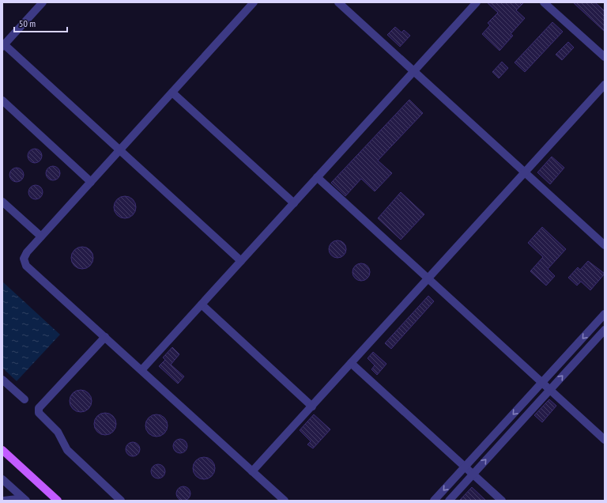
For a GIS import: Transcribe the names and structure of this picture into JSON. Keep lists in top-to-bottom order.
{
  "scale_bar": "50 m"
}
